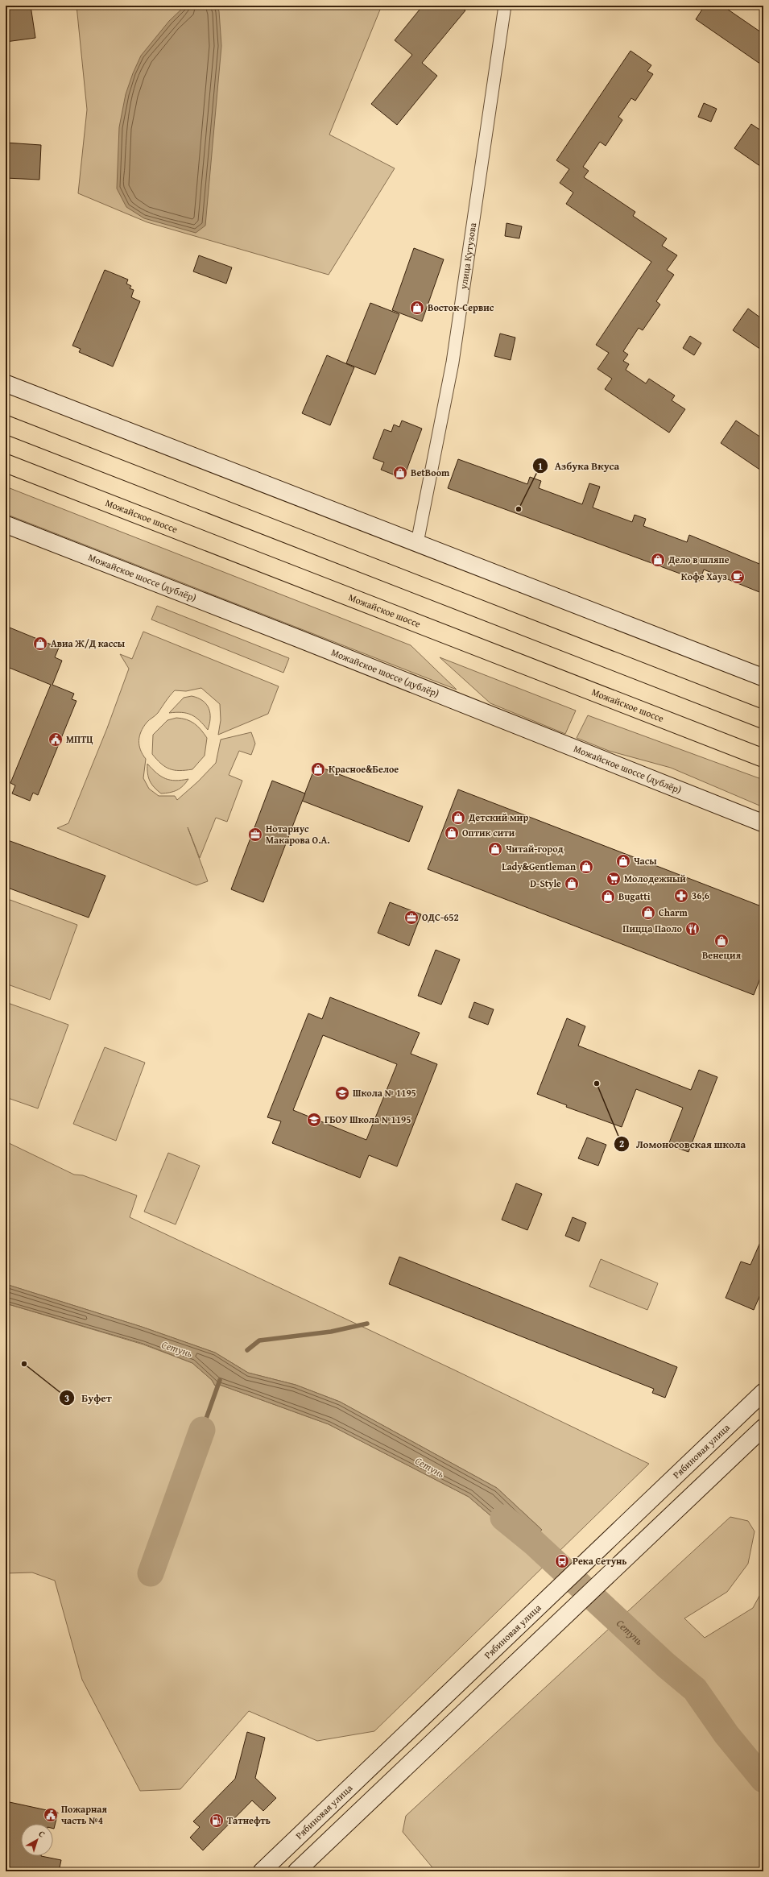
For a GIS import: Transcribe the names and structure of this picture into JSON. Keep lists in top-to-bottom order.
{
  "streets": {
    "main road": ["Можайское шоссе", "Можайское шоссе (дублёр)", "Рябиновая улица"],
    "street": ["улица Кутузова"]
  },
  "water": ["Сетунь"],
  "places": {
    "shop": [
      "Восток-Сервис",
      "BetBoom",
      "Дело в шляпе",
      "Авиа Ж/Д кассы",
      "Красное&Белое",
      "Детский мир",
      "Оптик сити",
      "Читай-город",
      "Часы",
      "Lady&Gentleman",
      "D-Style",
      "Bugatti",
      "Charm",
      "Венеция"
    ],
    "other": ["Азбука Вкуса", "Ломоносовская школа", "Буфет"],
    "cafe": ["Кофе Хауз"],
    "public building": ["МПТЦ", "Пожарная часть №4"],
    "office": ["Нотариус Макарова О.А.", "ОДС-652"],
    "supermarket": ["Молодежный"],
    "pharmacy": ["36,6"],
    "restaurant": ["Пицца Паоло"],
    "school or university": ["Школа № 1195", "ГБОУ Школа №1195"],
    "bus stop": ["Река Сетунь"],
    "fuel station": ["Татнефть"]
  },
  "north": "top right"
}
